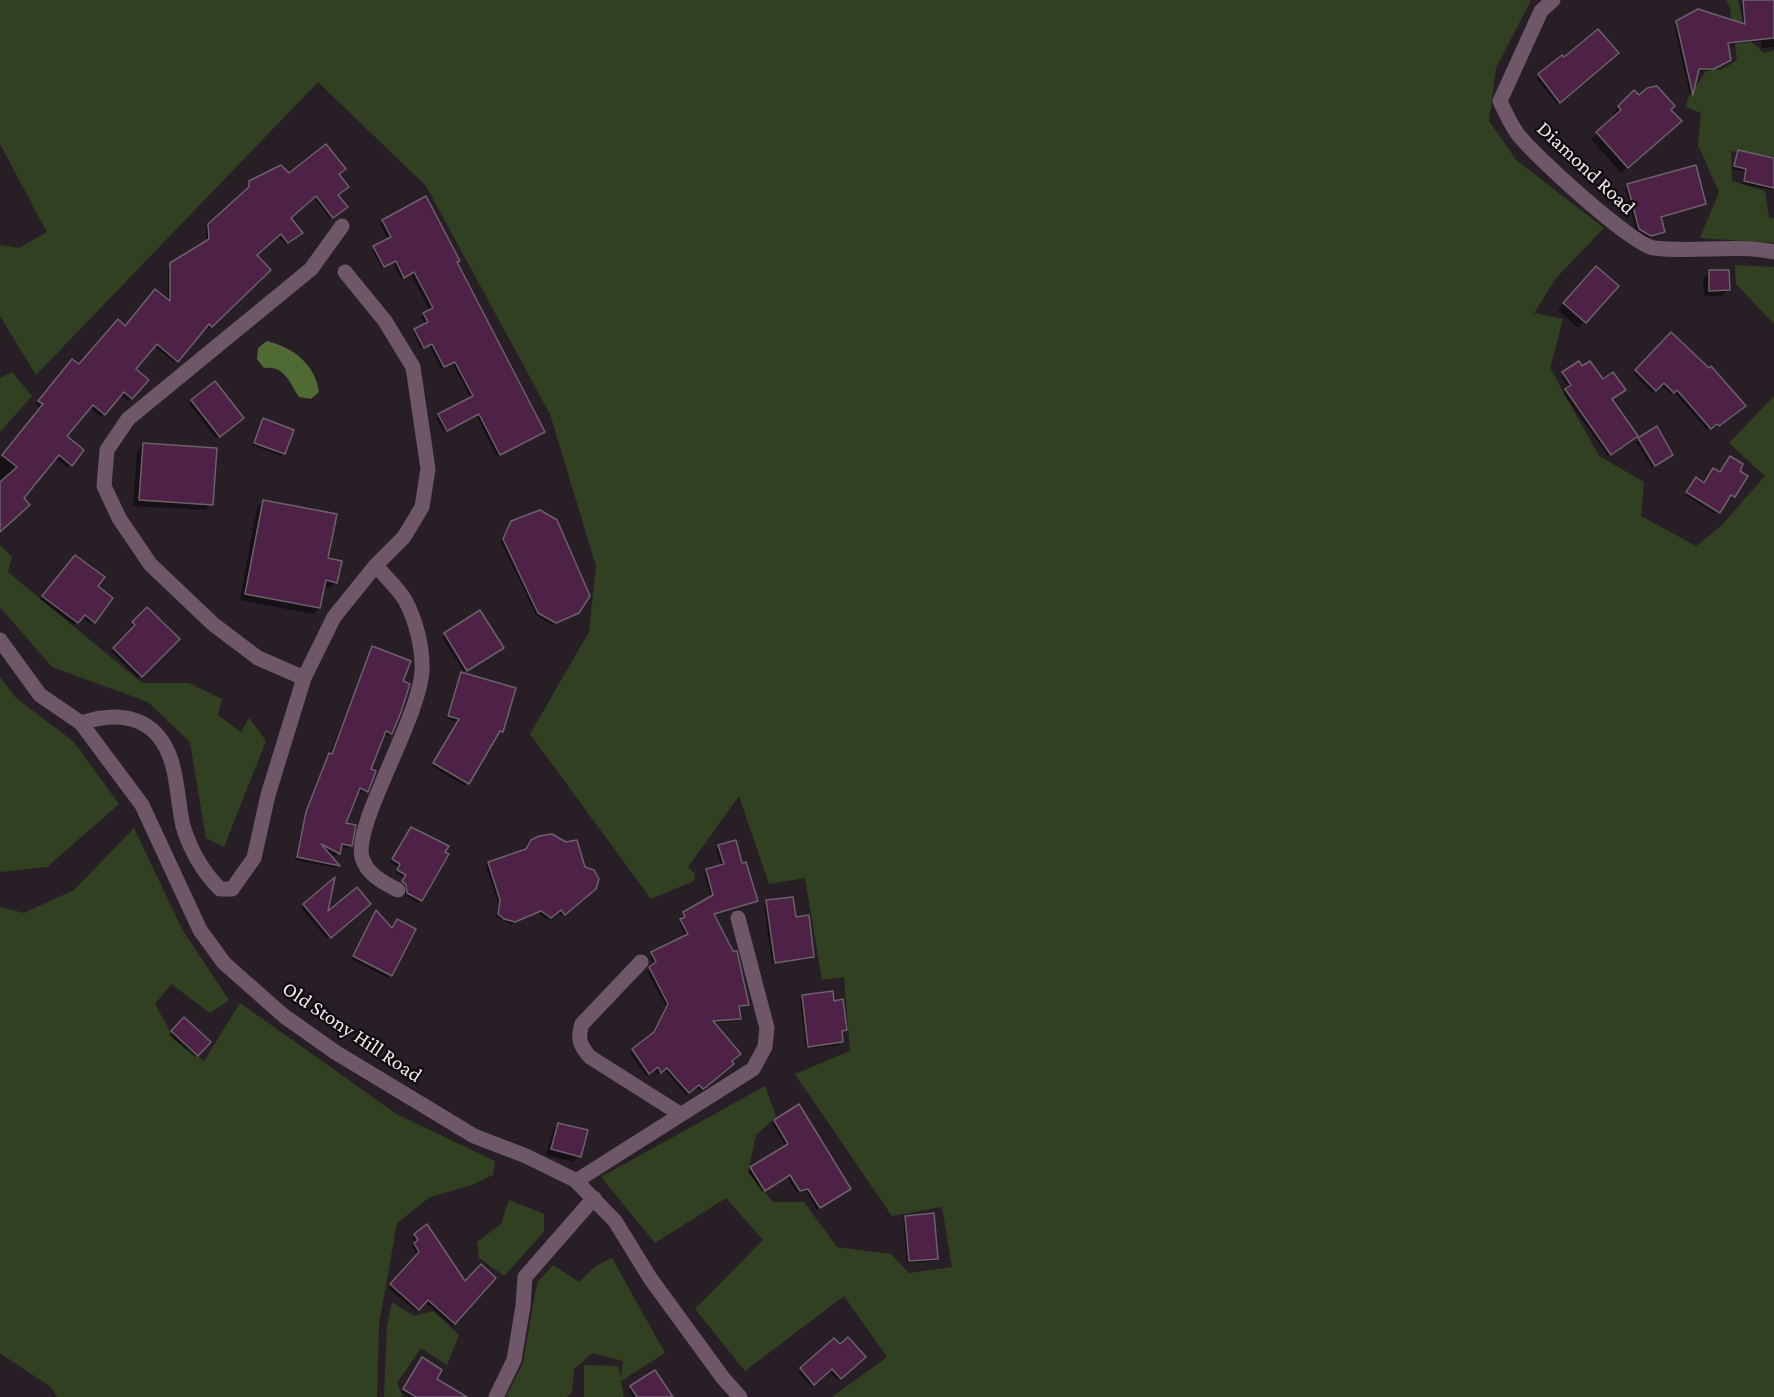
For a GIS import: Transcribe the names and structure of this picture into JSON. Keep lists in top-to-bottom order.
{
  "streets": {
    "street": ["Diamond Road", "Old Stony Hill Road"]
  }
}
